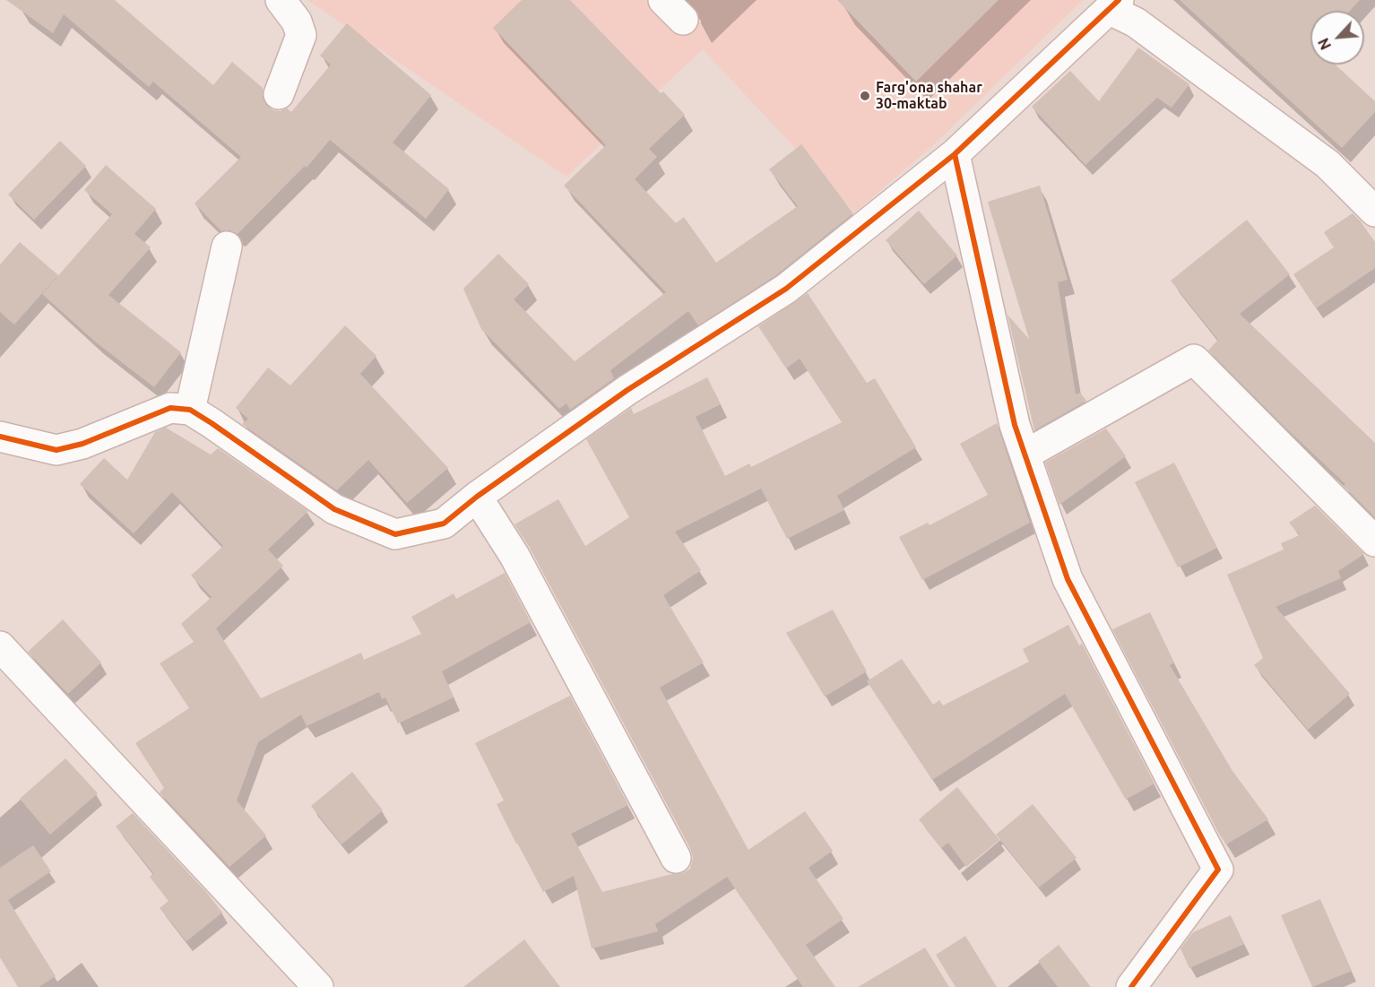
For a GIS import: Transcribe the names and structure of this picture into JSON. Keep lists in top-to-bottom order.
{
  "places": ["Farg'ona shahar 30-maktab"],
  "north": "bottom left"
}
